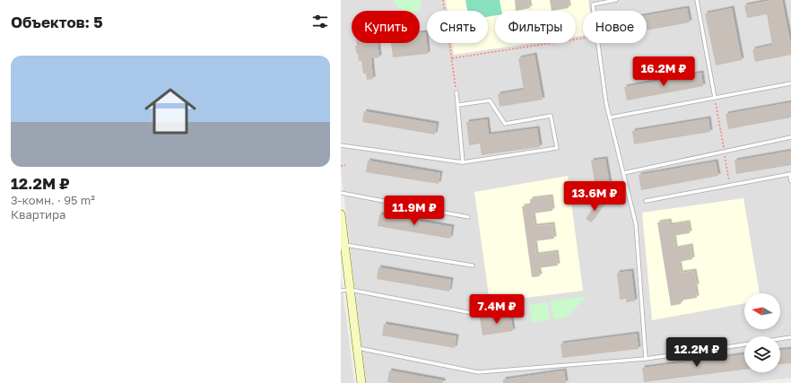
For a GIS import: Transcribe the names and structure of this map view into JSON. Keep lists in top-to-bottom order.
{
  "north": "left",
  "page": {
    "heading": "Объектов: 5",
    "chip": [
      "Купить",
      "Снять",
      "Фильтры",
      "Новое"
    ],
    "list": [
      {
        "name": "12.2M ₽",
        "note": "3-комн. · 95 m² · Квартира"
      }
    ],
    "price": [
      "16.2M ₽",
      "13.6M ₽",
      "11.9M ₽",
      "7.4M ₽",
      "12.2M ₽"
    ]
  }
}
